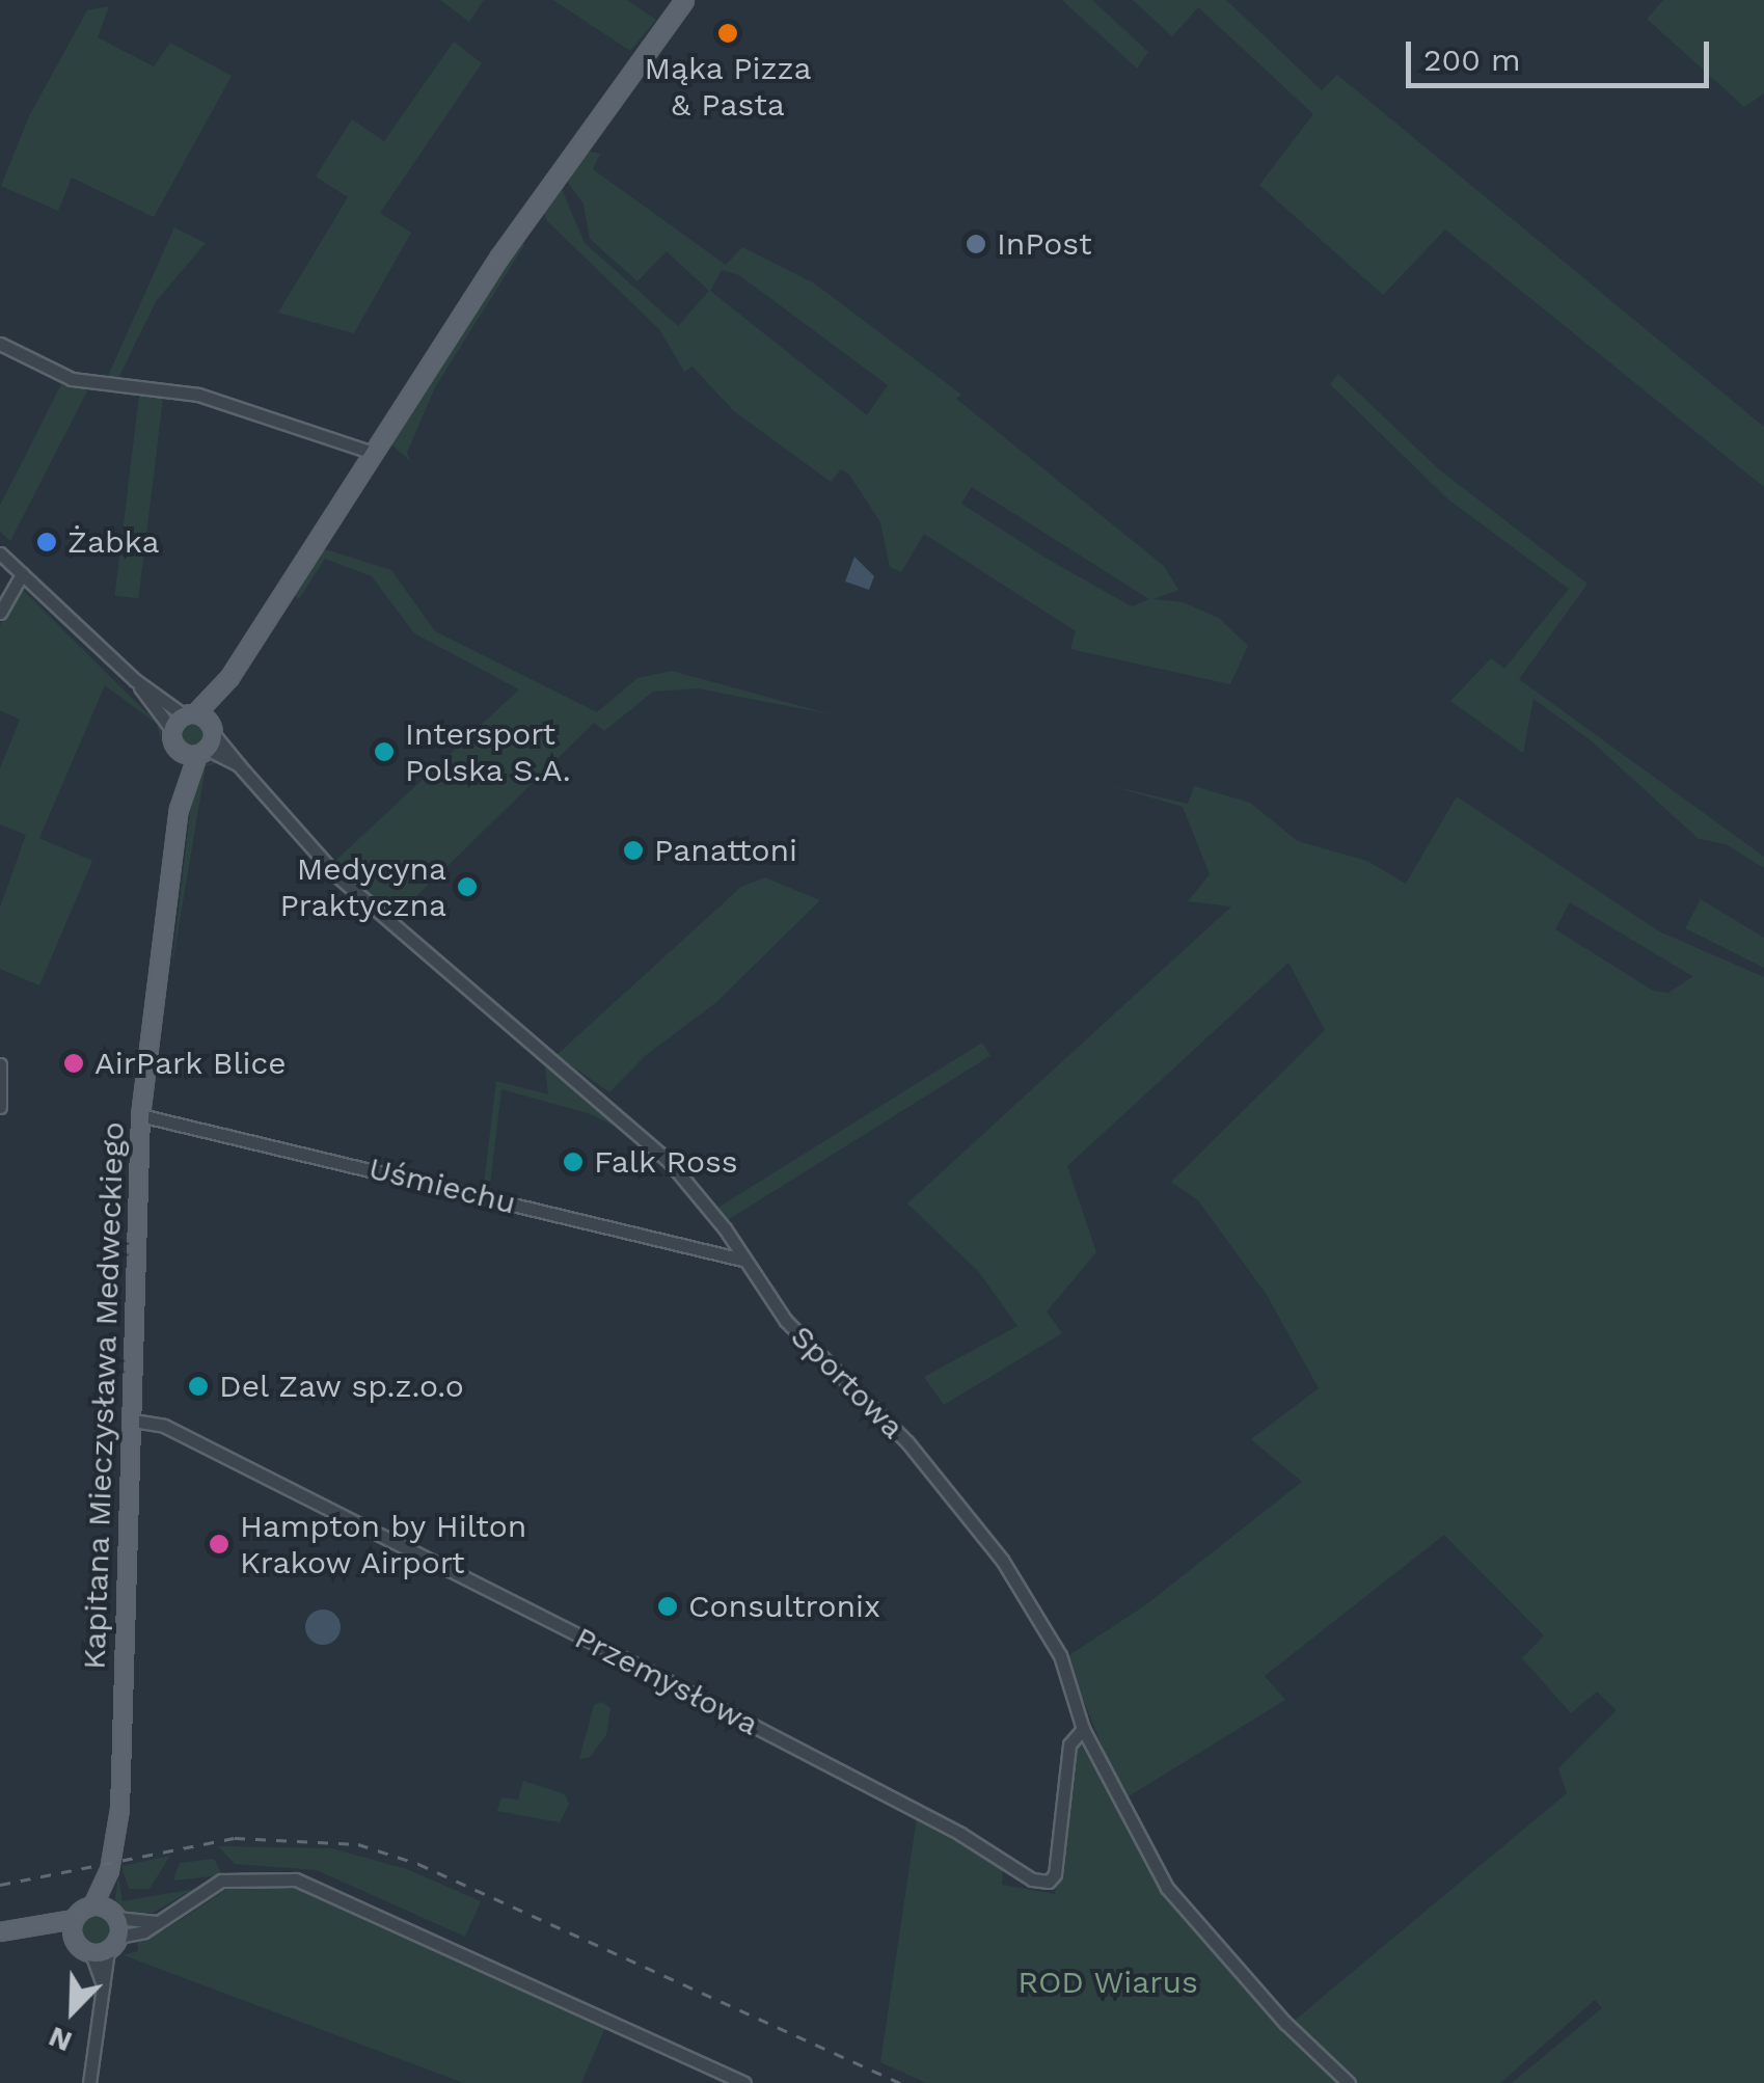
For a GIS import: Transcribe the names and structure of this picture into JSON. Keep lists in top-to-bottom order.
{
  "streets": {
    "main road": ["Kapitana Mieczysława Medweckiego"],
    "street": ["Uśmiechu", "Sportowa", "Przemysłowa"]
  },
  "crossings": [
    ["Uśmiechu", "Sportowa"],
    ["Uśmiechu", "Kapitana Mieczysława Medweckiego"],
    ["Sportowa", "Kapitana Mieczysława Medweckiego"],
    ["Sportowa", "Przemysłowa"],
    ["Kapitana Mieczysława Medweckiego", "Przemysłowa"]
  ],
  "parks": ["ROD Wiarus"],
  "places": [
    "Mąka Pizza & Pasta",
    "InPost",
    "Żabka",
    "Intersport Polska S.A.",
    "Panattoni",
    "Medycyna Praktyczna",
    "AirPark Blice",
    "Falk Ross",
    "Del Zaw sp.z.o.o",
    "Hampton by Hilton Krakow Airport",
    "Consultronix"
  ],
  "scale_bar": "200 m",
  "north": "bottom left"
}
